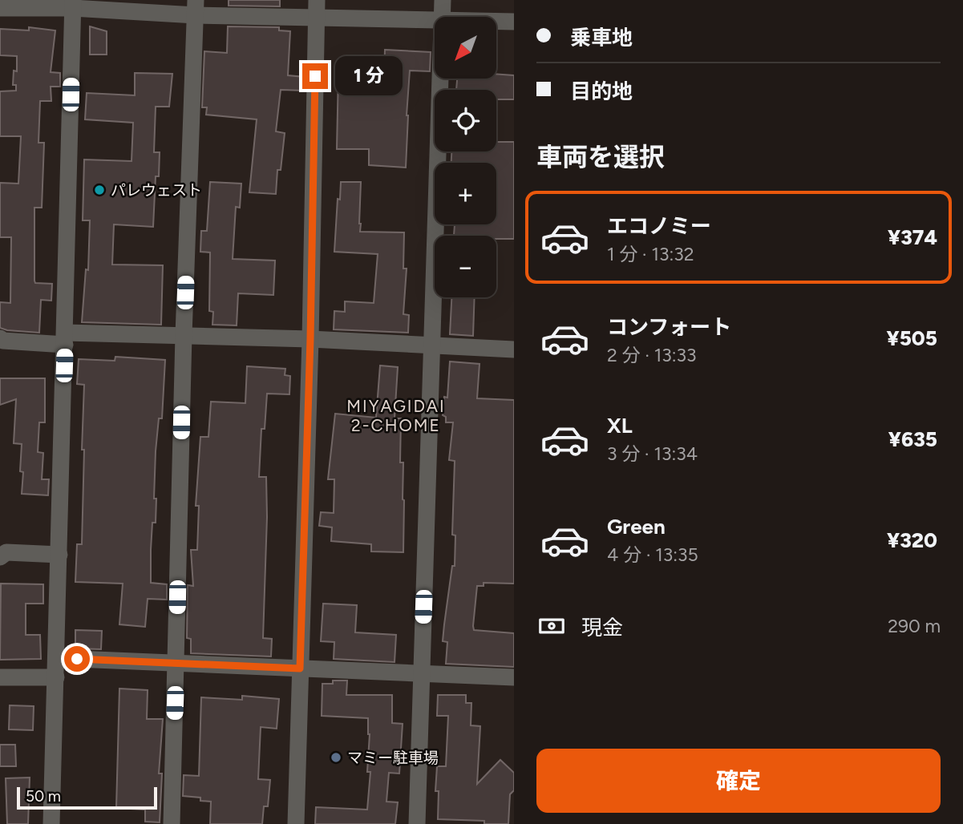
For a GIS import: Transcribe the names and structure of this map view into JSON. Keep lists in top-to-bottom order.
{
  "districts": ["MIYAGIDAI 2-CHOME"],
  "places": ["パレウェスト", "マミー駐車場"],
  "scale_bar": "50 m",
  "north": "bottom left",
  "page": {
    "banner": ["乗車地", "目的地"],
    "map_buttons": ["+", "−"],
    "bubble": "1 分",
    "heading": "車両を選択",
    "list": [
      {
        "name": "エコノミー",
        "note": "1 分 · 13:32",
        "value": "¥374"
      },
      {
        "name": "コンフォート",
        "note": "2 分 · 13:33",
        "value": "¥505"
      },
      {
        "name": "XL",
        "note": "3 分 · 13:34",
        "value": "¥635"
      },
      {
        "name": "Green",
        "note": "4 分 · 13:35",
        "value": "¥320"
      }
    ],
    "pay": ["現金", "290 m"],
    "buttons": "確定",
    "scale": "50 m"
  }
}
